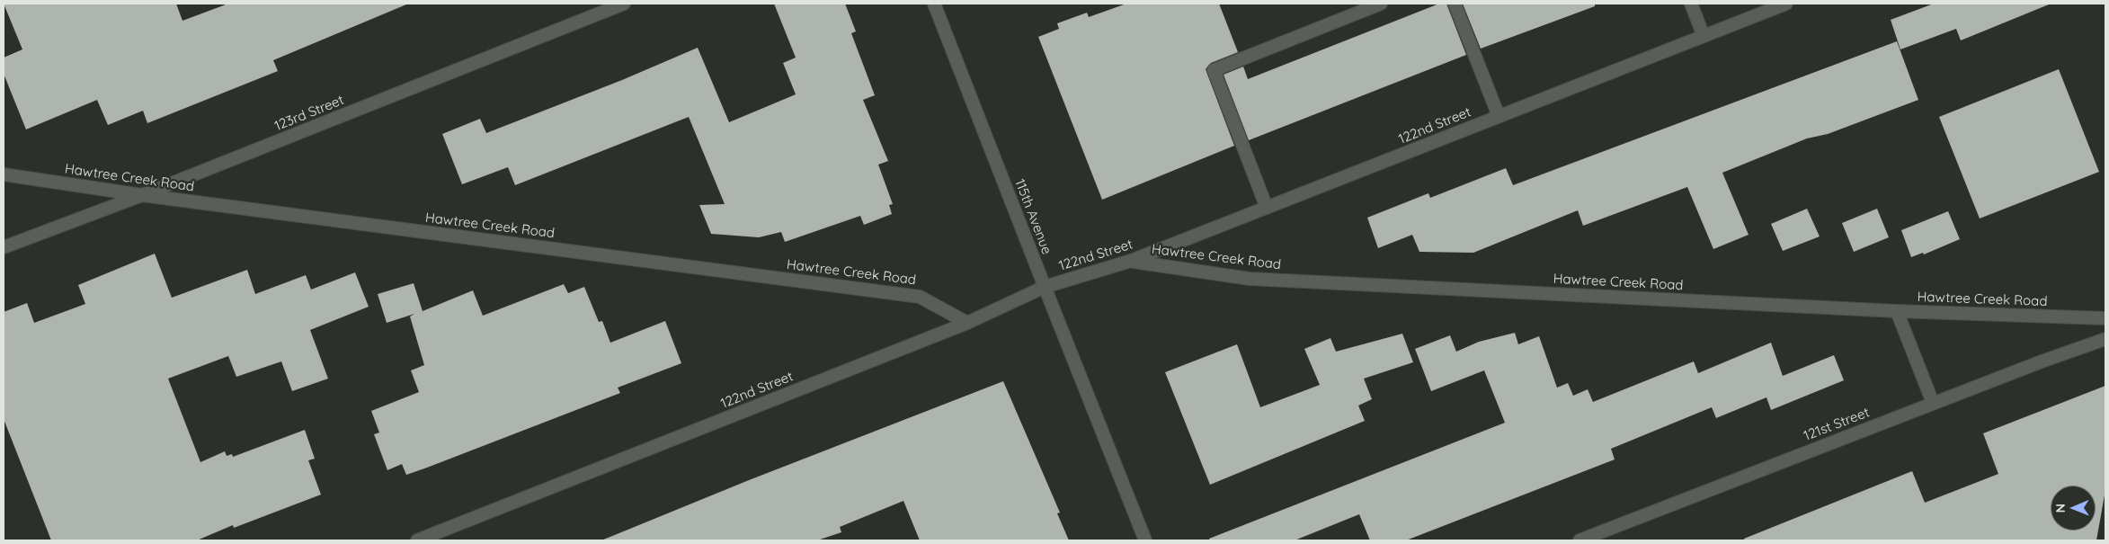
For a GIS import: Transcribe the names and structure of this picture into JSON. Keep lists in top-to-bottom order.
{
  "streets": {
    "street": [
      "123rd Street",
      "122nd Street",
      "Hawtree Creek Road",
      "115th Avenue",
      "121st Street"
    ]
  },
  "crossings": [
    ["123rd Street", "Hawtree Creek Road"],
    ["122nd Street", "Hawtree Creek Road"],
    ["122nd Street", "115th Avenue"]
  ],
  "north": "left"
}
